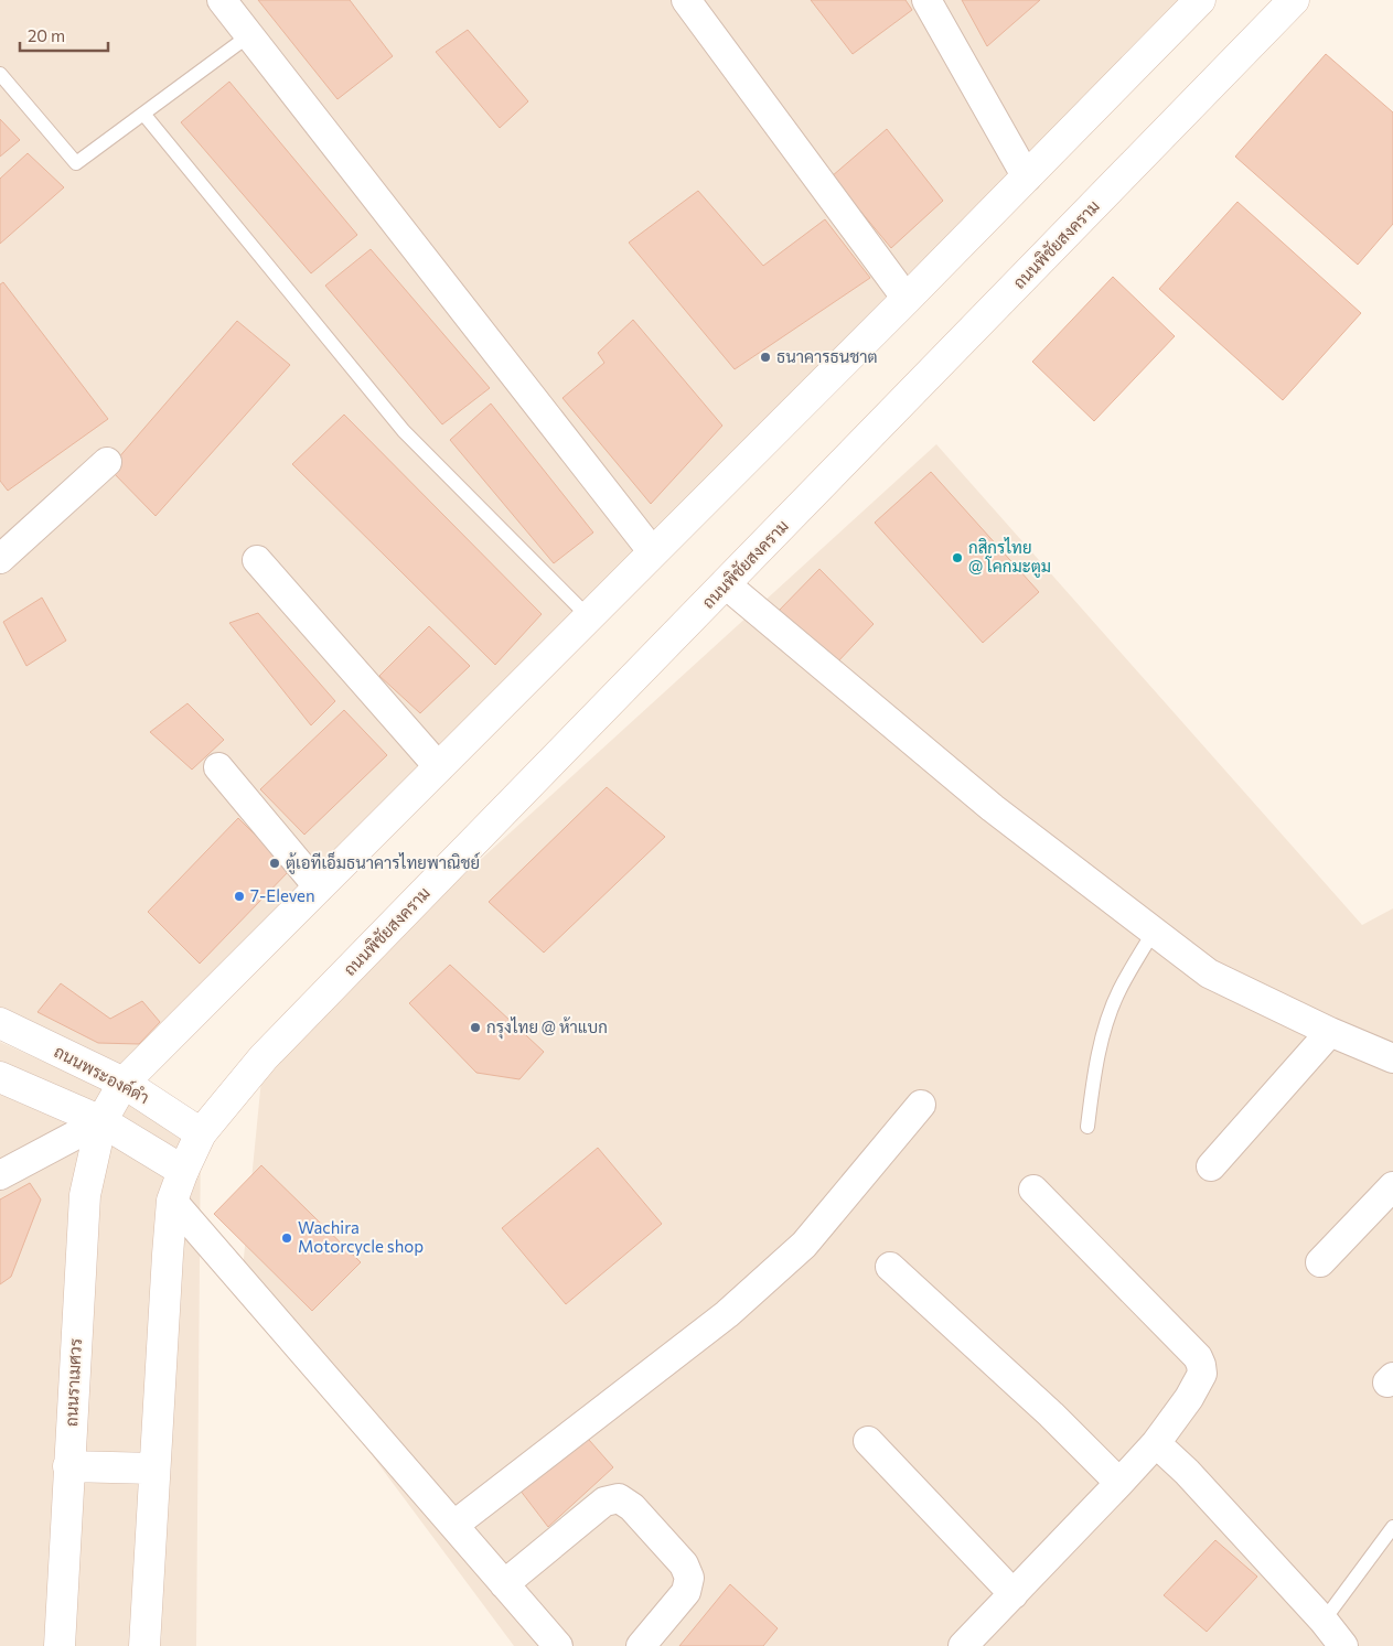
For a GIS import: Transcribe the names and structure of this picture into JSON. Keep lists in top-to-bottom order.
{
  "streets": {
    "main road": ["ถนนพิชัยสงคราม", "ถนนพระองค์ดำ", "ถนนราเมศวร"]
  },
  "crossings": [
    ["ถนนพิชัยสงคราม", "ถนนพระองค์ดำ"],
    ["ถนนพระองค์ดำ", "ถนนราเมศวร"]
  ],
  "places": [
    "ธนาคารธนชาต",
    "กสิกรไทย @ โคกมะตูม",
    "ตู้เอทีเอ็มธนาคารไทยพาณิชย์",
    "7-Eleven",
    "กรุงไทย @ ห้าแบก",
    "Wachira Motorcycle shop"
  ],
  "scale_bar": "20 m"
}
